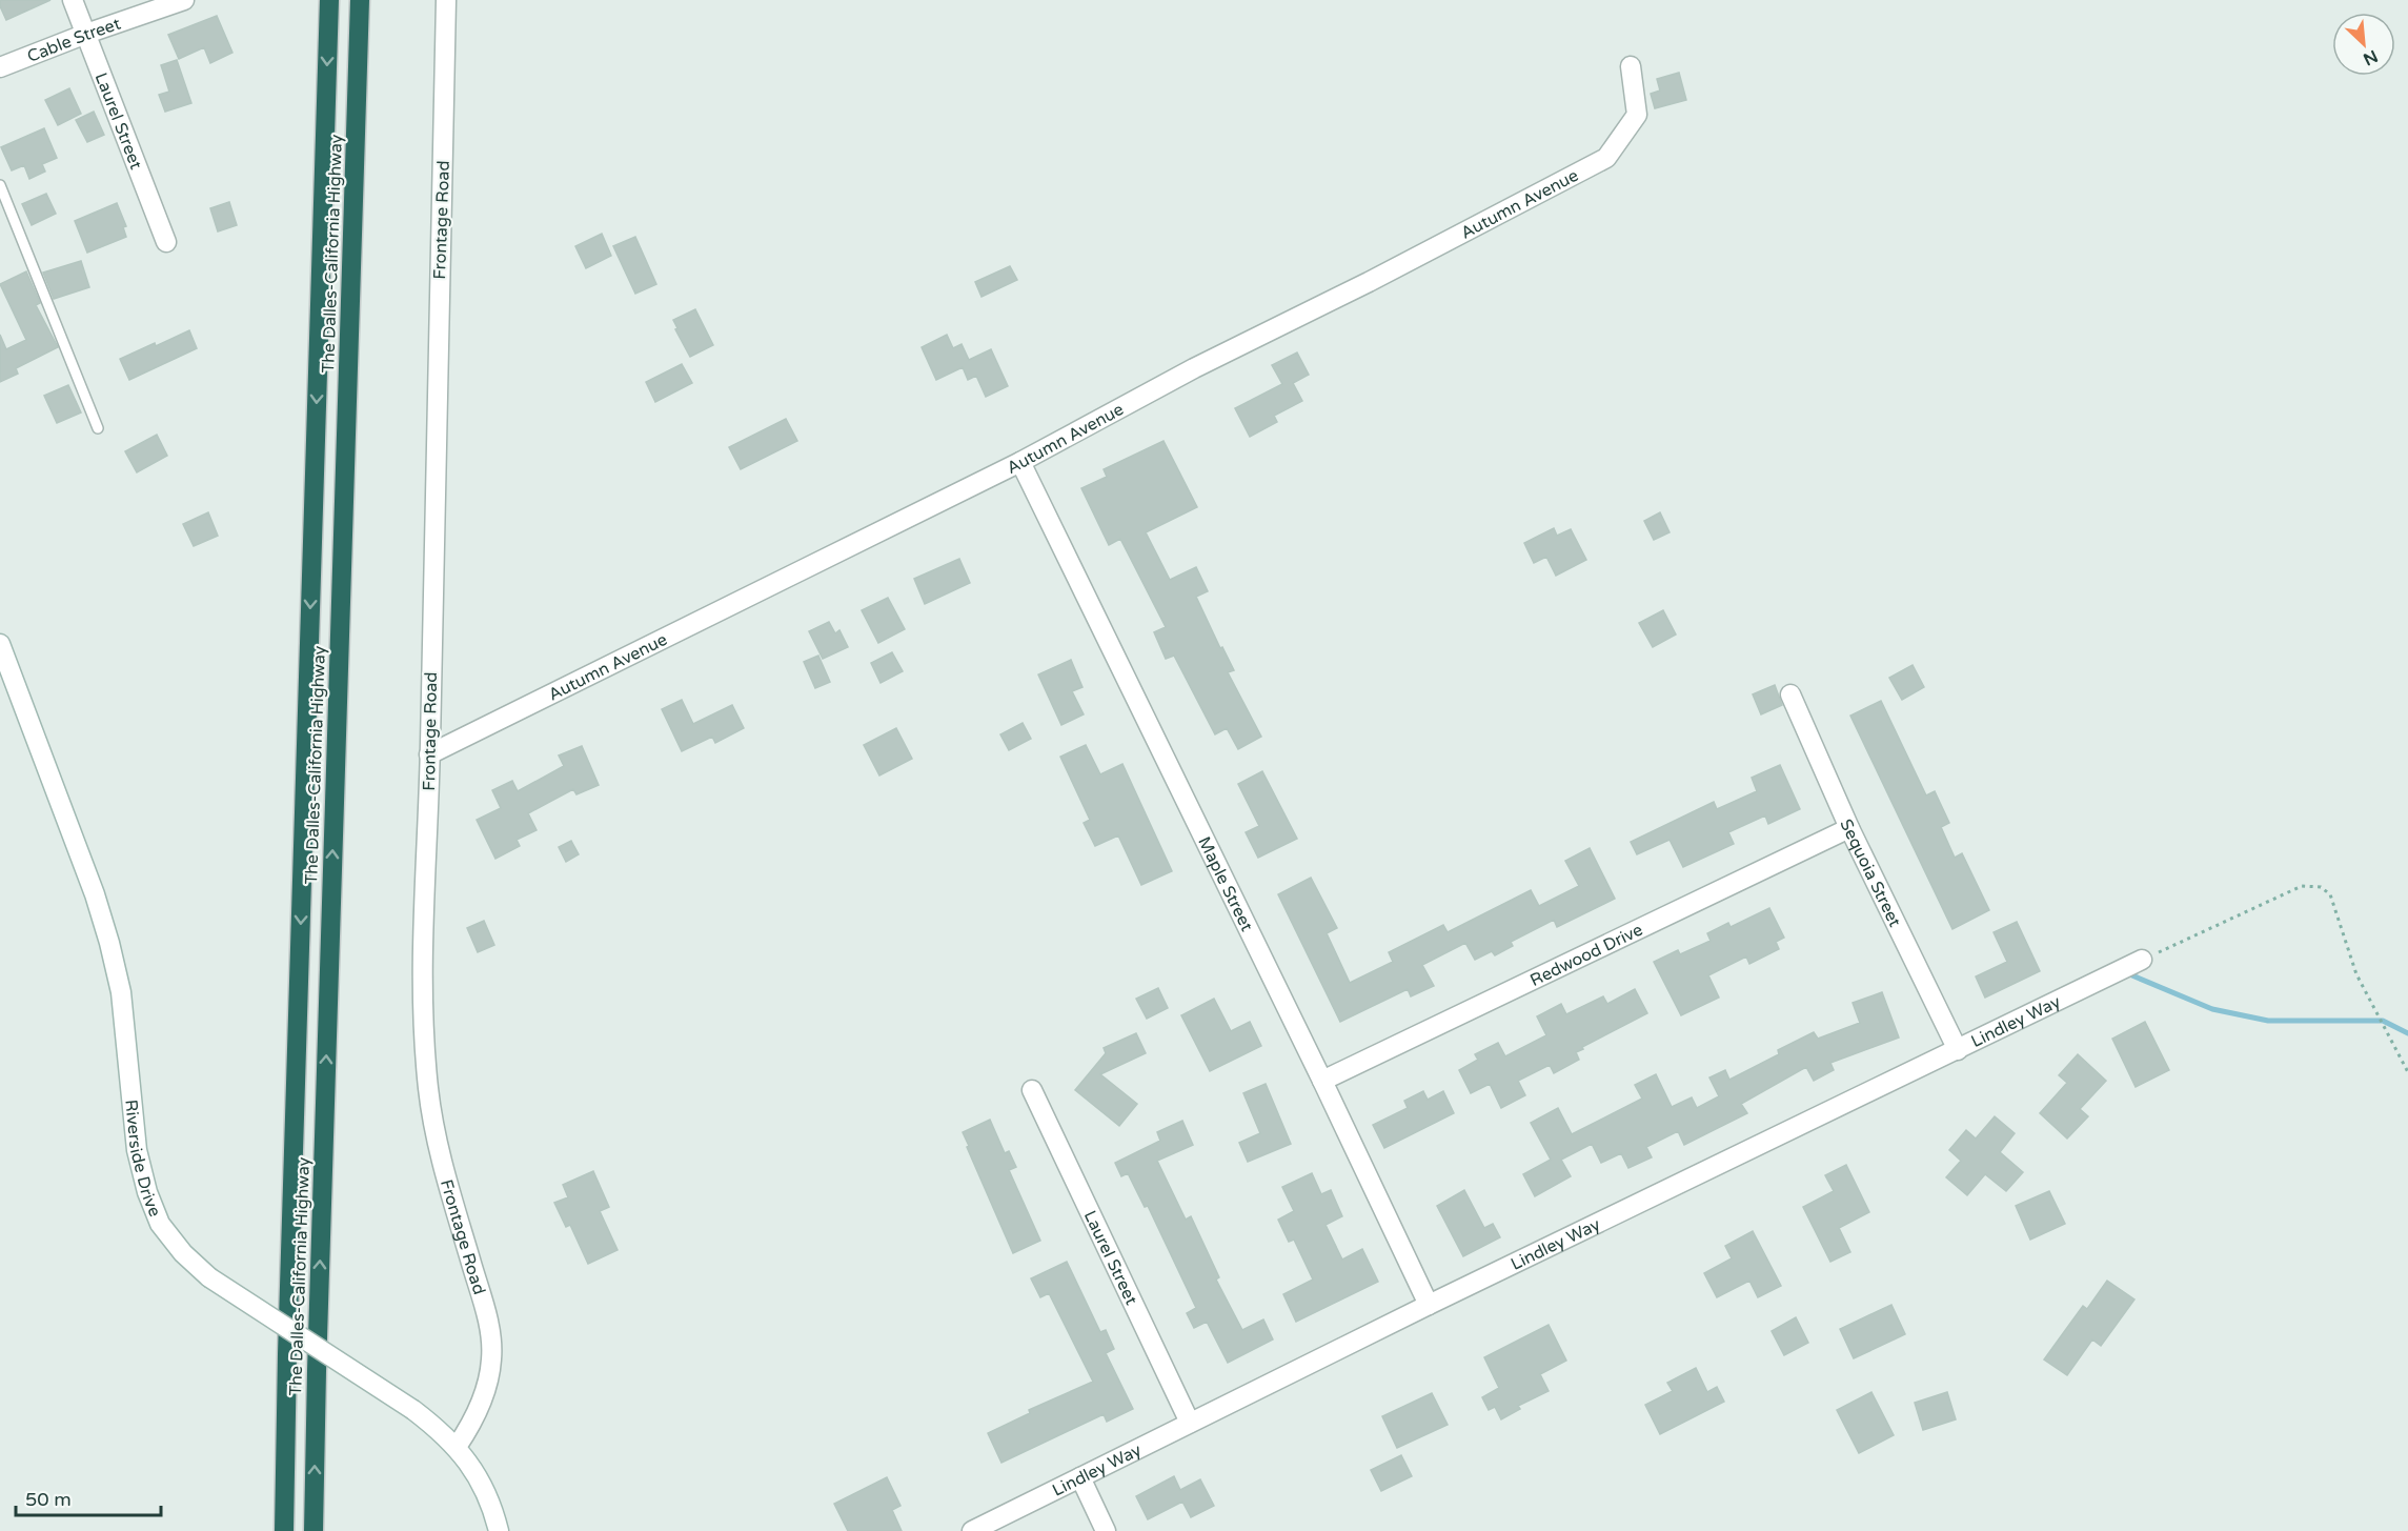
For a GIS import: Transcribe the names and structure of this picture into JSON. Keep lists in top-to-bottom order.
{
  "streets": {
    "highway": ["The Dalles-California Highway"],
    "street": [
      "Cable Street",
      "Laurel Street",
      "Autumn Avenue",
      "Frontage Road",
      "Sequoia Street",
      "Maple Street",
      "Redwood Drive",
      "Lindley Way",
      "Riverside Drive"
    ]
  },
  "crossings": [
    ["Cable Street", "Laurel Street"],
    ["Laurel Street", "Lindley Way"],
    ["Autumn Avenue", "Frontage Road"],
    ["Autumn Avenue", "Maple Street"],
    ["Frontage Road", "Riverside Drive"],
    ["Sequoia Street", "Redwood Drive"],
    ["Sequoia Street", "Lindley Way"],
    ["Maple Street", "Redwood Drive"],
    ["Maple Street", "Lindley Way"]
  ],
  "scale_bar": "50 m",
  "north": "bottom right"
}
